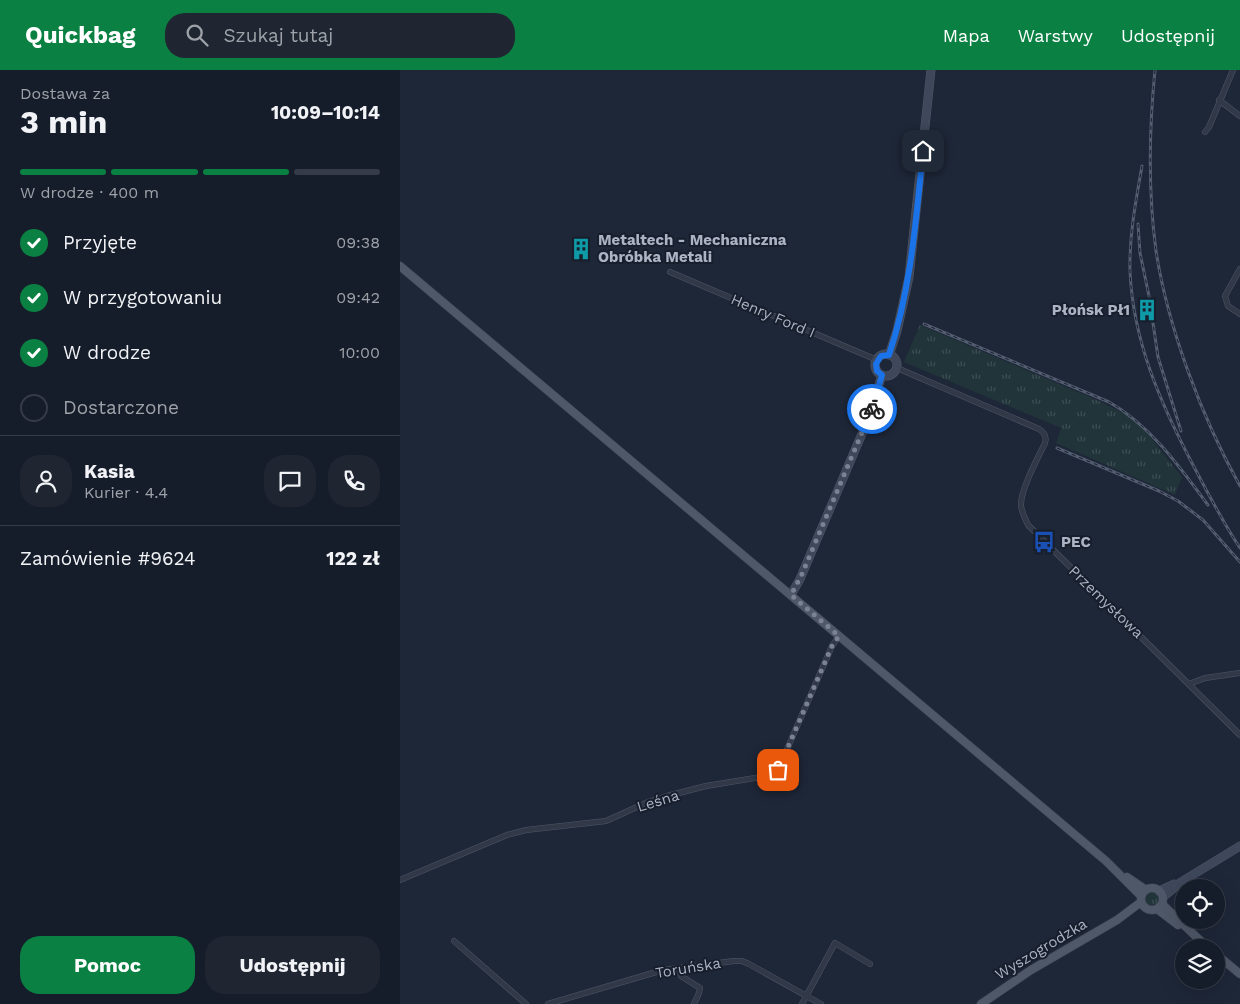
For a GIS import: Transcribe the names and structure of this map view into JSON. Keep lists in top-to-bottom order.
{
  "streets": {
    "main road": ["Wyszogrodzka"],
    "street": [
      "Henry Ford I",
      "Przemysłowa",
      "Leśna",
      "Toruńska"
    ]
  },
  "crossings": [
    ["Henry Ford I", "Przemysłowa"]
  ],
  "places": {
    "building": ["Metaltech - Mechaniczna Obróbka Metali", "Płońsk Pł1"],
    "bus stop": ["PEC"]
  },
  "page": {
    "header": "Quickbag",
    "search": "Szukaj tutaj",
    "nav": ["Mapa", "Warstwy", "Udostępnij"],
    "heading": ["3 min", "Dostawa za", "10:09–10:14"],
    "panel": [
      "Kasia",
      "Kurier · 4.4",
      "Zamówienie #9624",
      "122 zł"
    ],
    "bar": "W drodze · 400 m",
    "list": [
      ["Przyjęte", "09:38"],
      ["W przygotowaniu", "09:42"],
      ["W drodze", "10:00"],
      "Dostarczone"
    ],
    "buttons": ["Pomoc", "Udostępnij"]
  }
}
